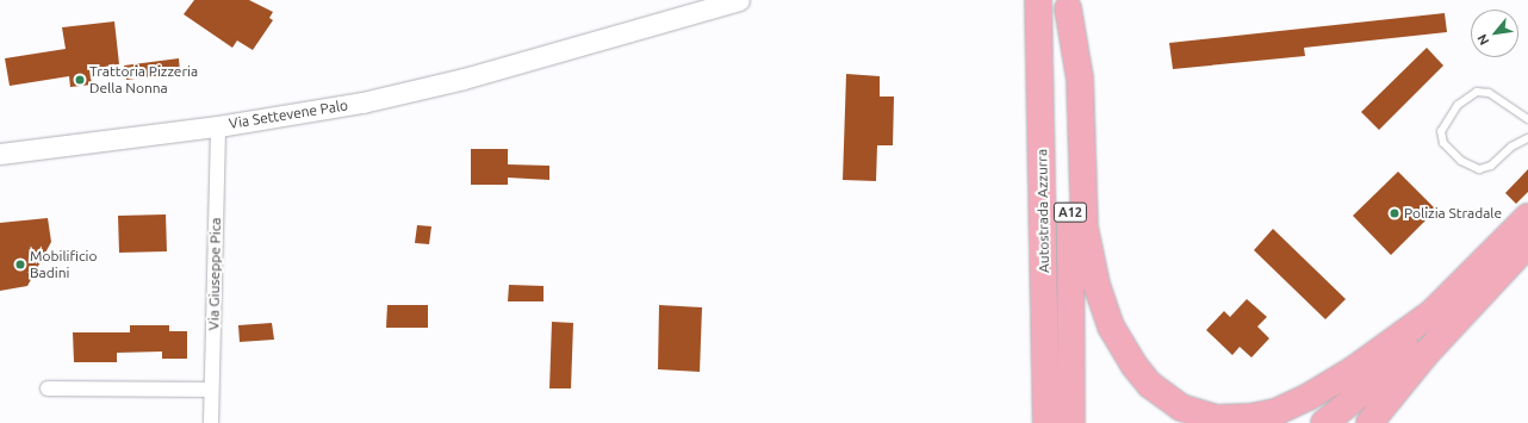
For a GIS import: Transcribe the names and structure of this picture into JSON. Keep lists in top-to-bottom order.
{
  "streets": {
    "highway": ["Autostrada Azzurra", "A12"],
    "main road": ["Via Settevene Palo"],
    "street": ["Via Giuseppe Pica"]
  },
  "crossings": [
    ["Via Settevene Palo", "Via Giuseppe Pica"]
  ],
  "places": ["Trattoria Pizzeria Della Nonna", "Polizia Stradale", "Mobilificio Badini"],
  "north": "bottom left"
}
